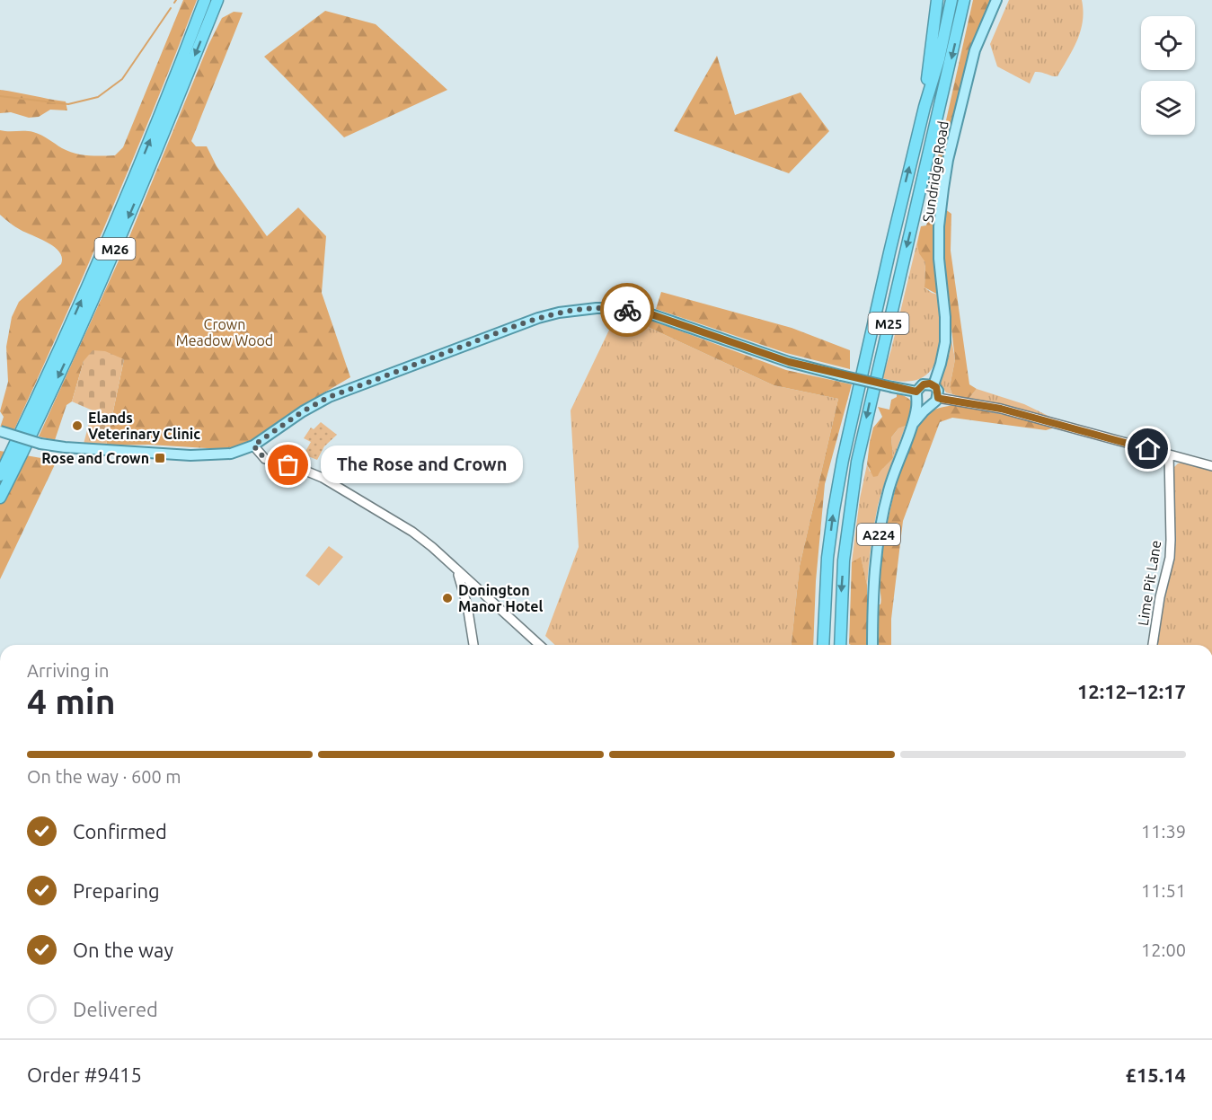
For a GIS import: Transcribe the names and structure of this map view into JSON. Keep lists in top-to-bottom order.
{
  "streets": {
    "highway": ["M26", "M25"],
    "main road": ["Sundridge Road", "A224"],
    "street": ["Lime Pit Lane"]
  },
  "crossings": [
    ["Sundridge Road", "A224"]
  ],
  "parks": ["Crown Meadow Wood"],
  "places": {
    "other": ["Elands Veterinary Clinic", "The Rose and Crown", "Donington Manor Hotel"],
    "transit": ["Rose and Crown"]
  },
  "page": {
    "bubble": "The Rose and Crown",
    "heading": ["4 min", "Arriving in", "12:12–12:17"],
    "panel": ["Order #9415", "£15.14"],
    "bar": "On the way · 600 m",
    "list": [
      ["Confirmed", "11:39"],
      ["Preparing", "11:51"],
      ["On the way", "12:00"],
      "Delivered"
    ]
  }
}
